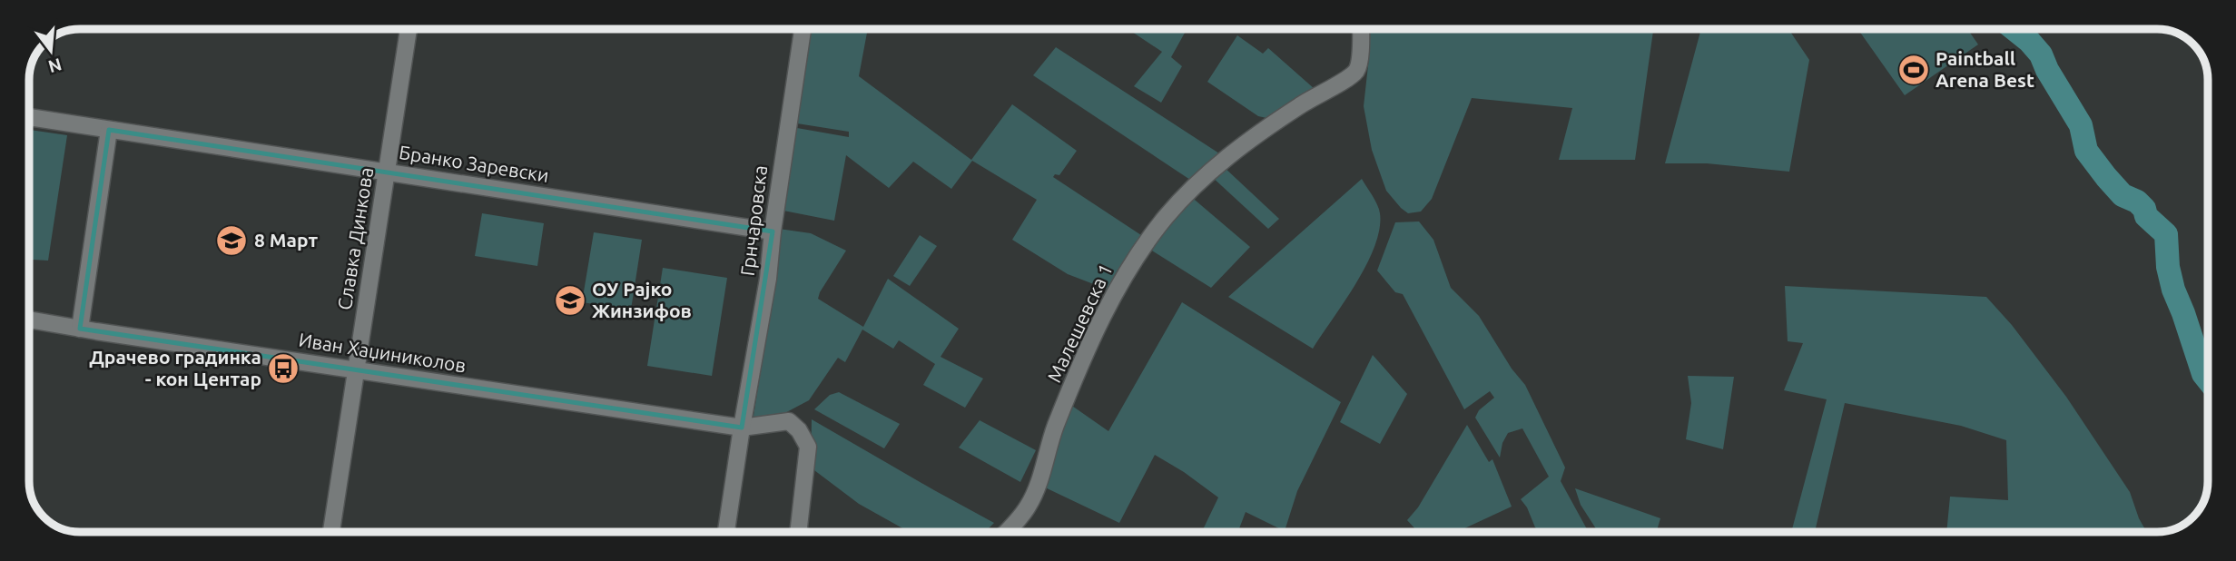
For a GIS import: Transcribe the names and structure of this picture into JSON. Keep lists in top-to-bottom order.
{
  "streets": {
    "street": [
      "Бранко Заревски",
      "Грнчаровска",
      "Славка Динкова",
      "Малешевска 1",
      "Иван Хаџиниколов"
    ]
  },
  "crossings": [
    ["Бранко Заревски", "Грнчаровска"],
    ["Бранко Заревски", "Славка Динкова"],
    ["Грнчаровска", "Иван Хаџиниколов"],
    ["Славка Динкова", "Иван Хаџиниколов"]
  ],
  "places": {
    "sports": ["Paintball Arena Best"],
    "school or university": ["8 Март", "ОУ Рајко Жинзифов"],
    "bus stop": ["Драчево градинка - кон Центар"]
  },
  "north": "bottom"
}
